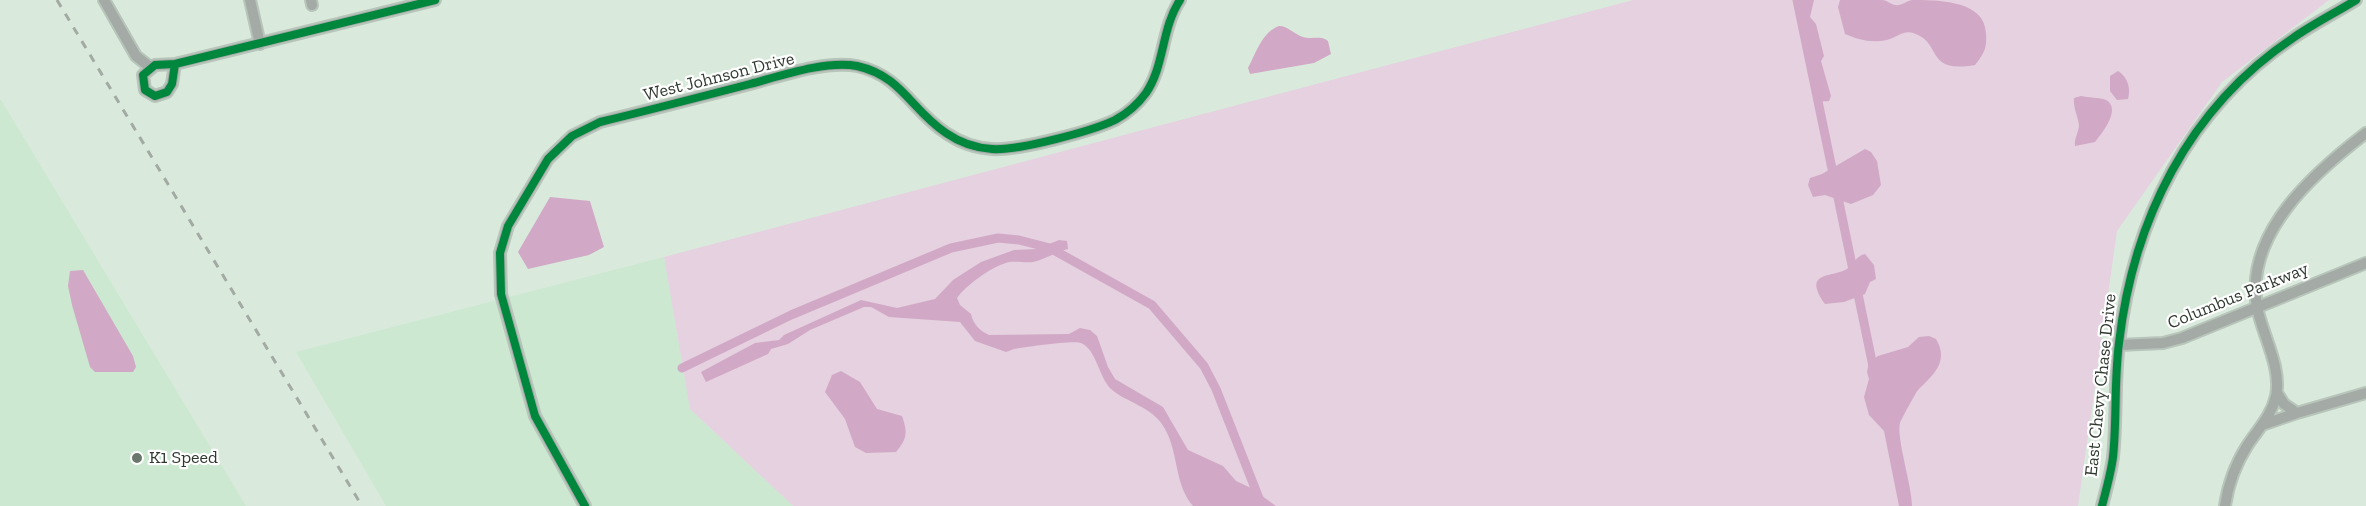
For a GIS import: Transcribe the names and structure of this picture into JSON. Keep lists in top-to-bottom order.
{
  "streets": {
    "street": ["West Johnson Drive", "Columbus Parkway", "East Chevy Chase Drive"]
  },
  "crossings": [
    ["Columbus Parkway", "East Chevy Chase Drive"]
  ],
  "places": ["K1 Speed"]
}
